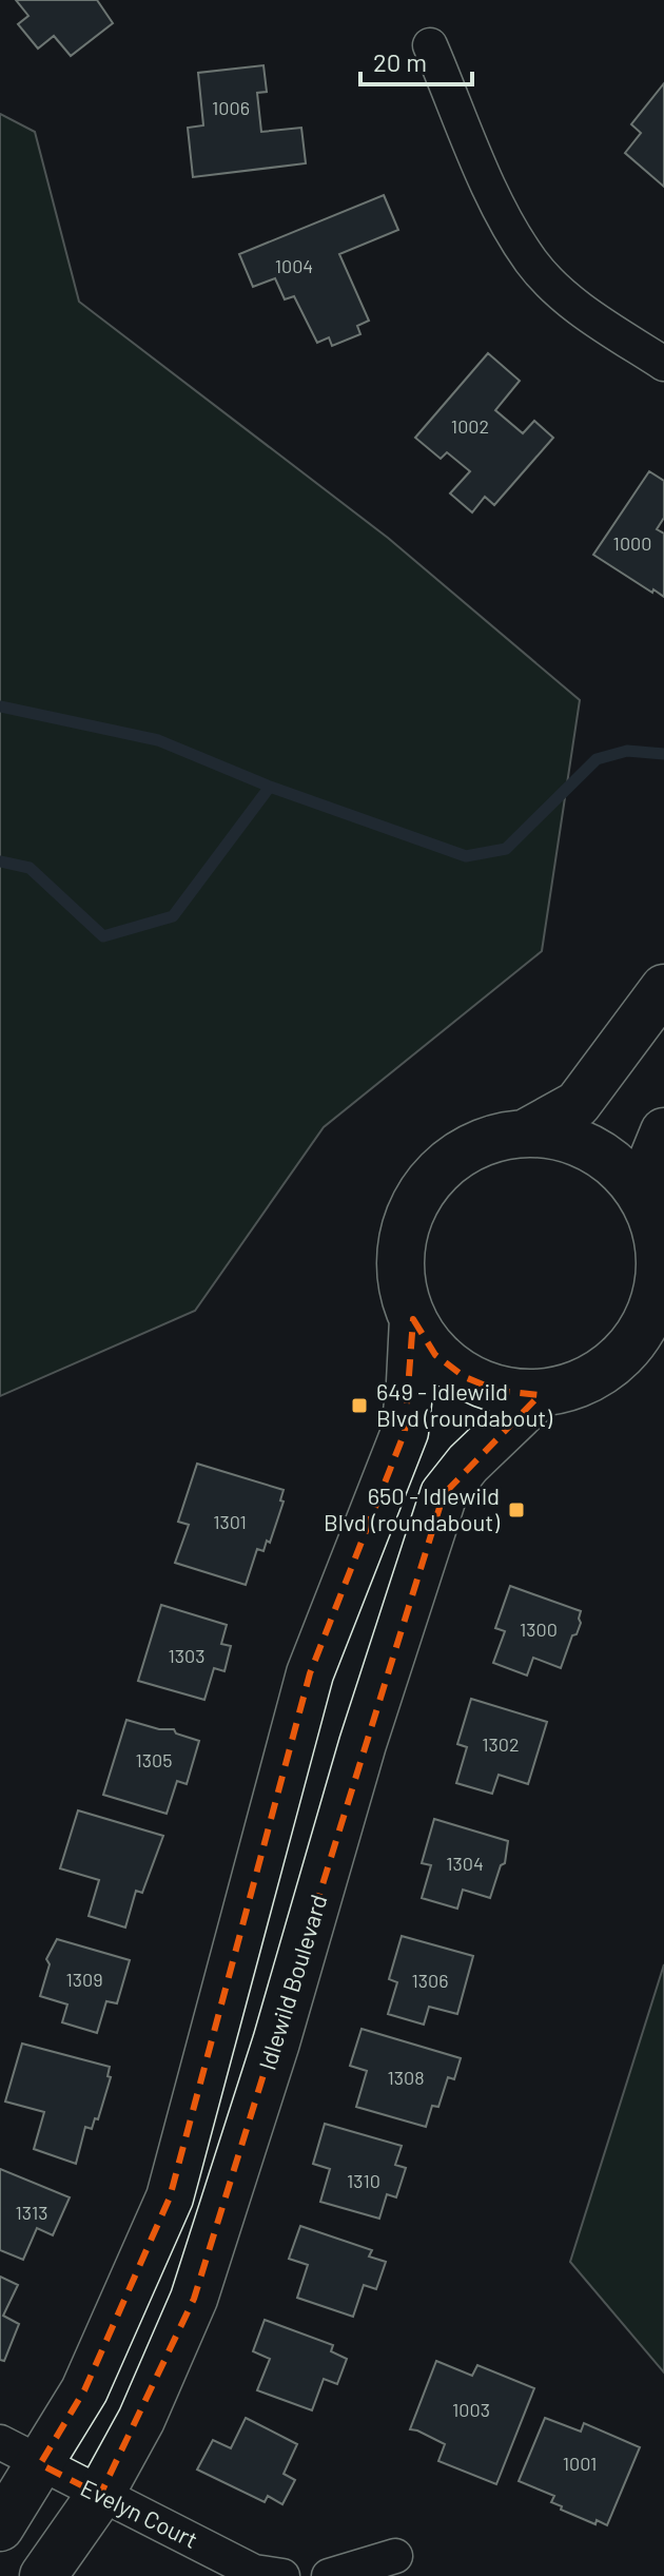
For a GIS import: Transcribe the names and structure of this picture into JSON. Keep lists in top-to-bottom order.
{
  "streets": {
    "street": ["Idlewild Boulevard", "Evelyn Court"]
  },
  "crossings": [
    ["Idlewild Boulevard", "Evelyn Court"]
  ],
  "places": {
    "transit": ["649 - Idlewild Blvd (roundabout)", "650 - Idlewild Blvd (roundabout)"]
  },
  "house_numbers": [
    "1006",
    "1004",
    "1002",
    "1000",
    "1301",
    "1300",
    "1303",
    "1302",
    "1305",
    "1304",
    "1309",
    "1306",
    "1308",
    "1310",
    "1313",
    "1003",
    "1001"
  ],
  "scale_bar": "20 m"
}
